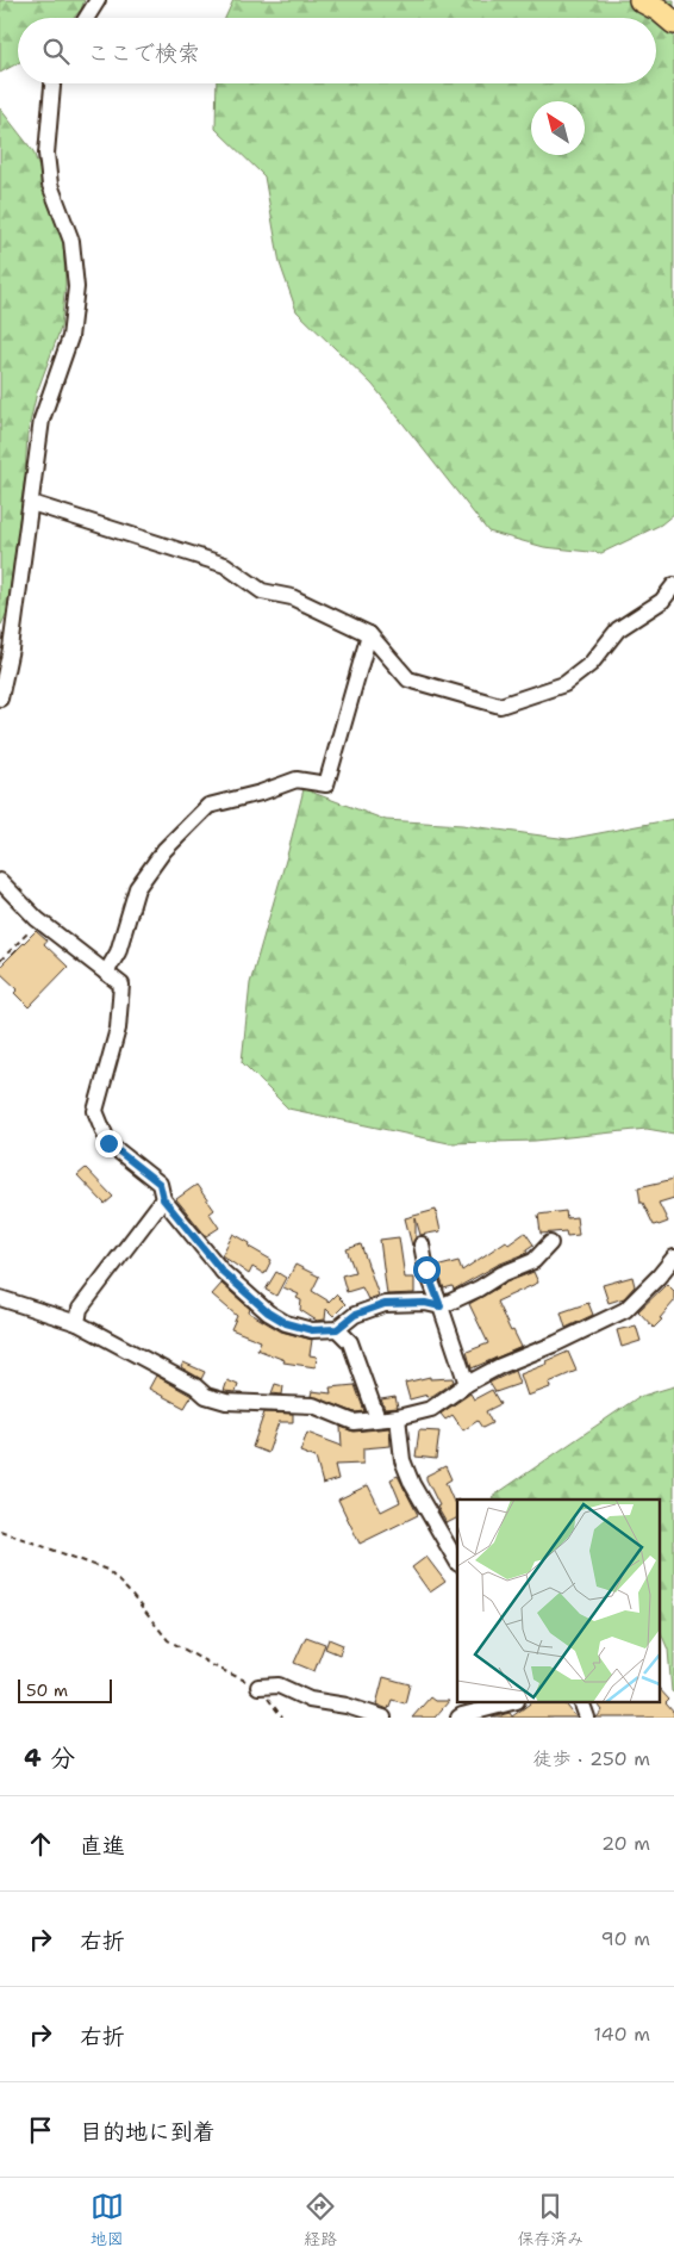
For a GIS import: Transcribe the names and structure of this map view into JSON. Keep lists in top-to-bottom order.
{
  "scale_bar": "50 m",
  "north": "top left",
  "page": {
    "search": "ここで検索",
    "scale": "50 m",
    "heading": ["4 分", "徒歩 · 250 m"],
    "list": [
      ["直進", "20 m"],
      ["右折", "90 m"],
      ["右折", "140 m"],
      "目的地に到着"
    ],
    "nav": ["地図", "経路", "保存済み"]
  }
}
